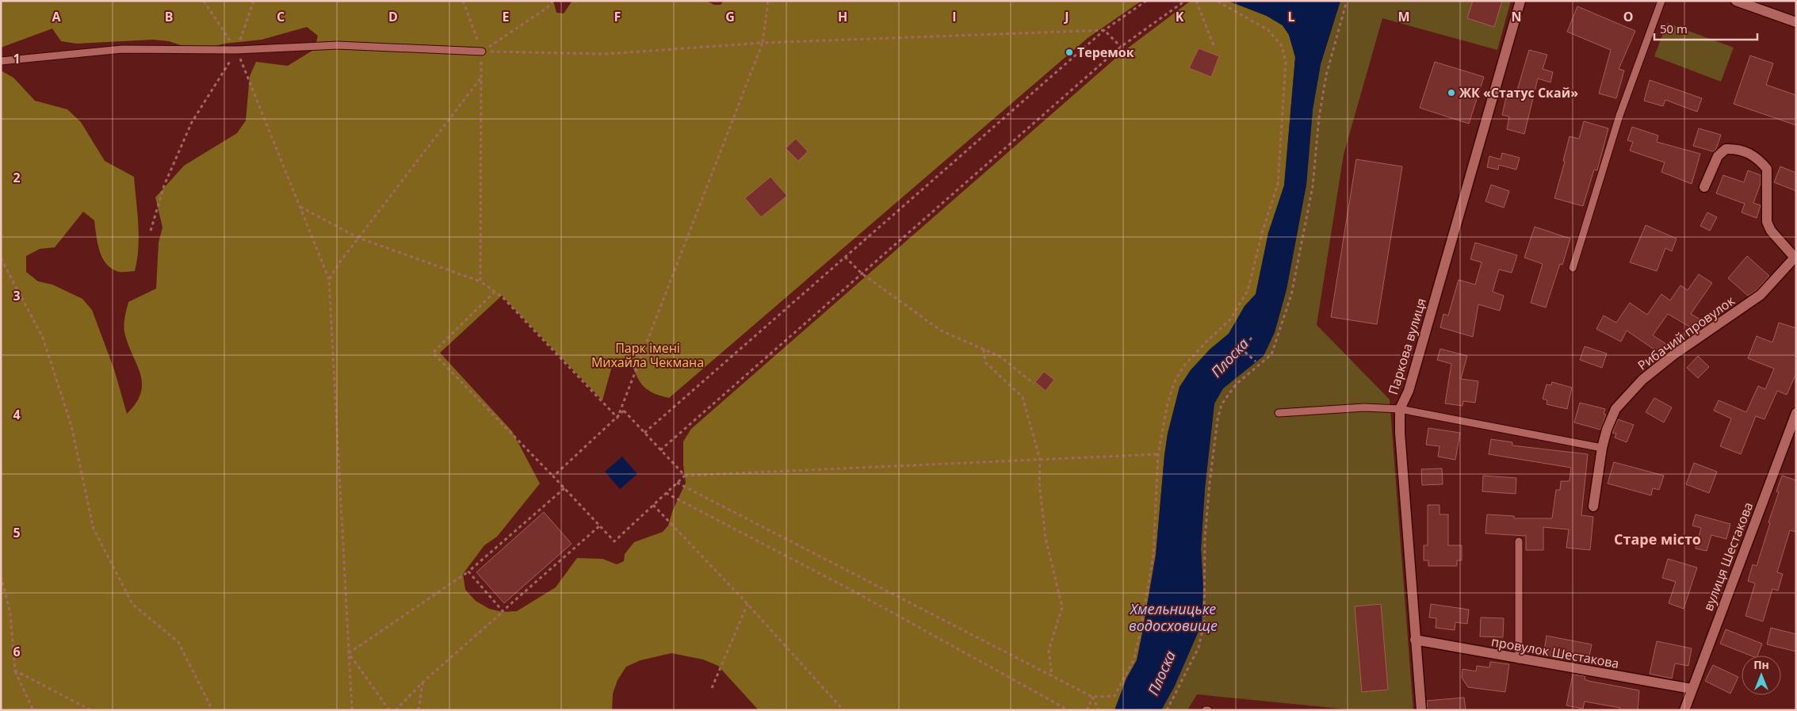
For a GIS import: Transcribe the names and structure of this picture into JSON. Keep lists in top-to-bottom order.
{
  "streets": {
    "street": [
      "Рибачий провулок",
      "Паркова вулиця",
      "вулиця Шестакова",
      "провулок Шестакова"
    ]
  },
  "crossings": [
    ["Паркова вулиця", "провулок Шестакова"],
    ["вулиця Шестакова", "провулок Шестакова"]
  ],
  "districts": ["Старе місто"],
  "water": ["Плоска", "Хмельницьке водосховище"],
  "parks": ["Парк імені Михайла Чекмана"],
  "places": ["Теремок", "ЖК «Статус Скай»"],
  "scale_bar": "50 m",
  "north": "top",
  "grid": {
    "columns": [
      "A",
      "B",
      "C",
      "D",
      "E",
      "F",
      "G",
      "H",
      "I",
      "J",
      "K",
      "L",
      "M",
      "N",
      "O"
    ],
    "rows": [
      "1",
      "2",
      "3",
      "4",
      "5",
      "6"
    ]
  }
}
